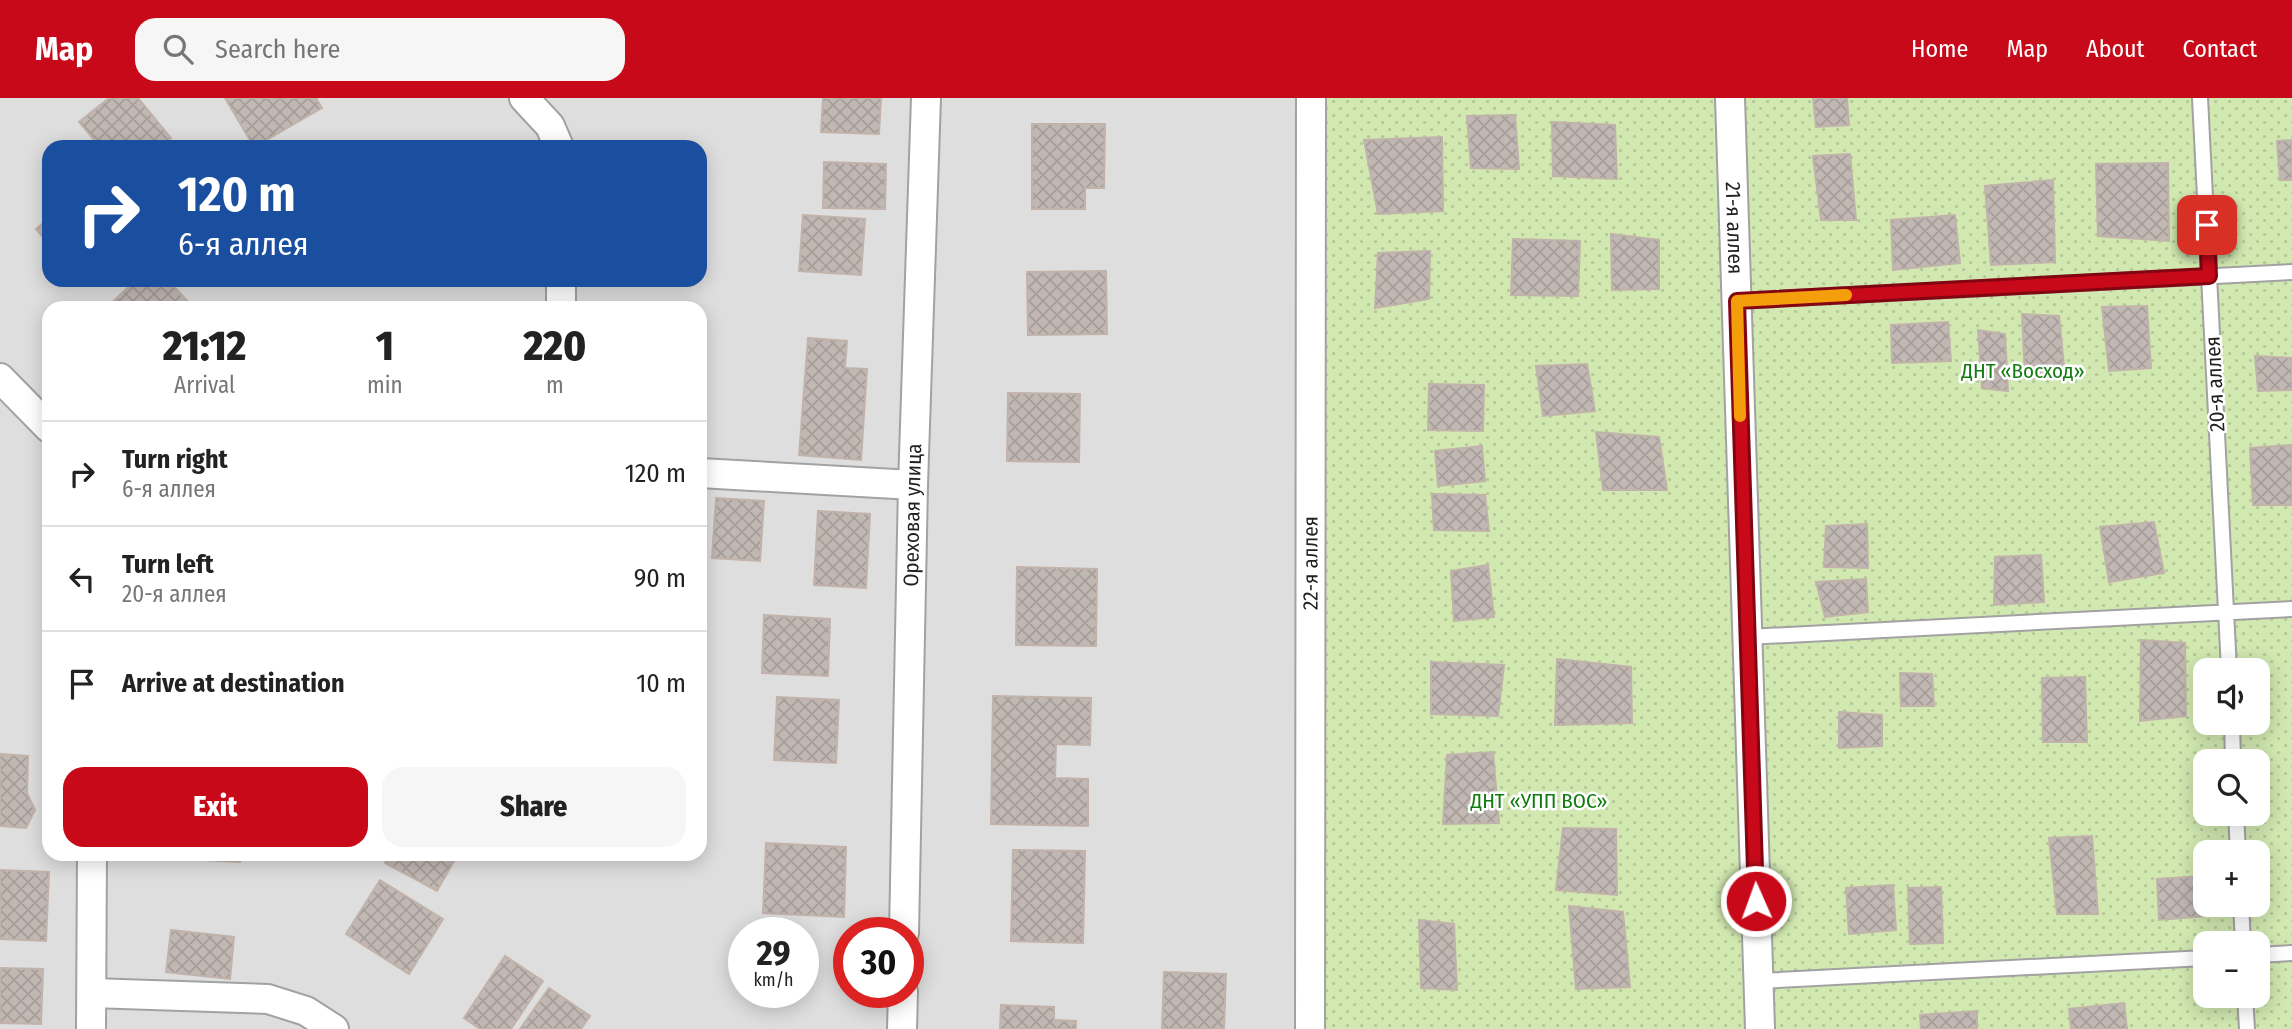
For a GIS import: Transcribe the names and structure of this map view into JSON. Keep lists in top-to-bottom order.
{
  "streets": {
    "street": ["21-я аллея", "Ореховая улица", "22-я аллея"],
    "lane": ["20-я аллея"]
  },
  "parks": ["ДНТ «Восход»", "ДНТ «УПП ВОС»"],
  "page": {
    "header": "Map",
    "search": "Search here",
    "nav": [
      "Home",
      "Map",
      "About",
      "Contact"
    ],
    "turn": ["120 m", "6-я аллея"],
    "eta": [
      "21:12",
      "Arrival",
      "1",
      "min",
      "220",
      "m"
    ],
    "list": [
      {
        "name": "Turn right",
        "note": "6-я аллея",
        "value": "120 m"
      },
      {
        "name": "Turn left",
        "note": "20-я аллея",
        "value": "90 m"
      },
      {
        "name": "Arrive at destination",
        "value": "10 m"
      }
    ],
    "map_buttons": ["+", "−"],
    "buttons": ["Exit", "Share"],
    "speed": "29 km/h",
    "limit": "30"
  }
}
